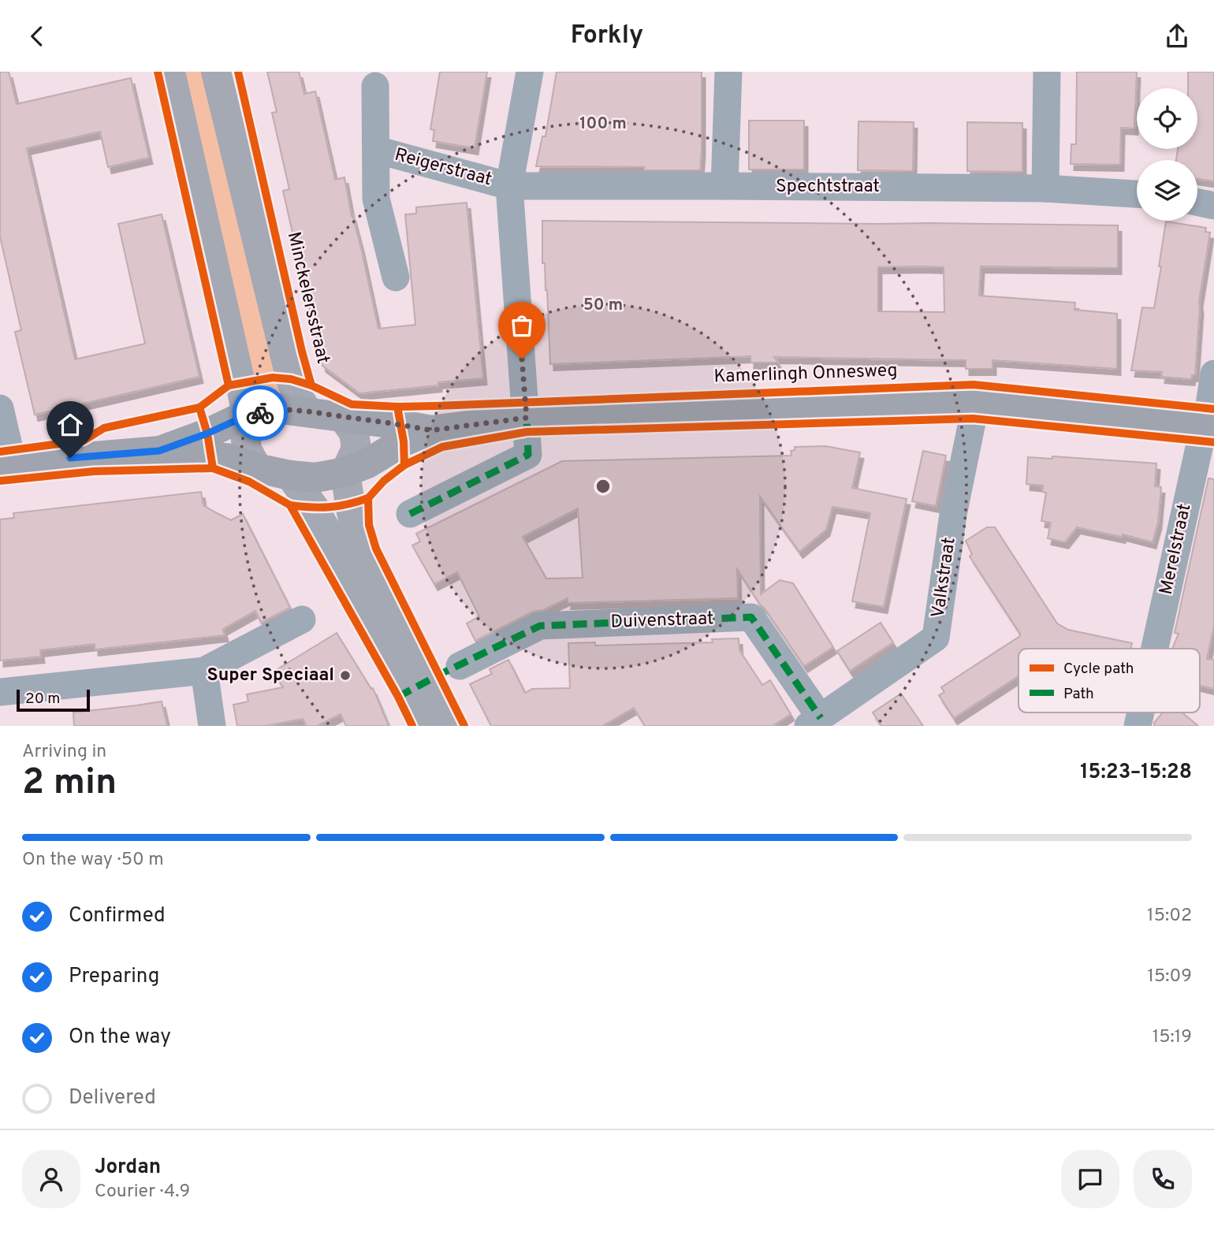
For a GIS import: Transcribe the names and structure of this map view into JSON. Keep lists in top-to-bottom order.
{
  "streets": {
    "main road": ["Minckelersstraat", "Kamerlingh Onnesweg"],
    "street": [
      "Reigerstraat",
      "Spechtstraat",
      "Merelstraat",
      "Valkstraat",
      "Duivenstraat"
    ]
  },
  "crossings": [
    ["Reigerstraat", "Spechtstraat"],
    ["Reigerstraat", "Kamerlingh Onnesweg"],
    ["Minckelersstraat", "Kamerlingh Onnesweg"],
    ["Kamerlingh Onnesweg", "Merelstraat"],
    ["Kamerlingh Onnesweg", "Valkstraat"],
    ["Valkstraat", "Duivenstraat"]
  ],
  "places": ["Super Speciaal"],
  "legend": ["Cycle path", "Path"],
  "scale_bar": "20 m",
  "page": {
    "header": "Forkly",
    "scale": "20 m",
    "heading": ["2 min", "Arriving in", "15:23–15:28"],
    "panel": ["Jordan", "Courier · 4.9"],
    "bar": "On the way · 50 m",
    "list": [
      ["Confirmed", "15:02"],
      ["Preparing", "15:09"],
      ["On the way", "15:19"],
      "Delivered"
    ]
  },
  "rings": ["100 m", "50 m"]
}
